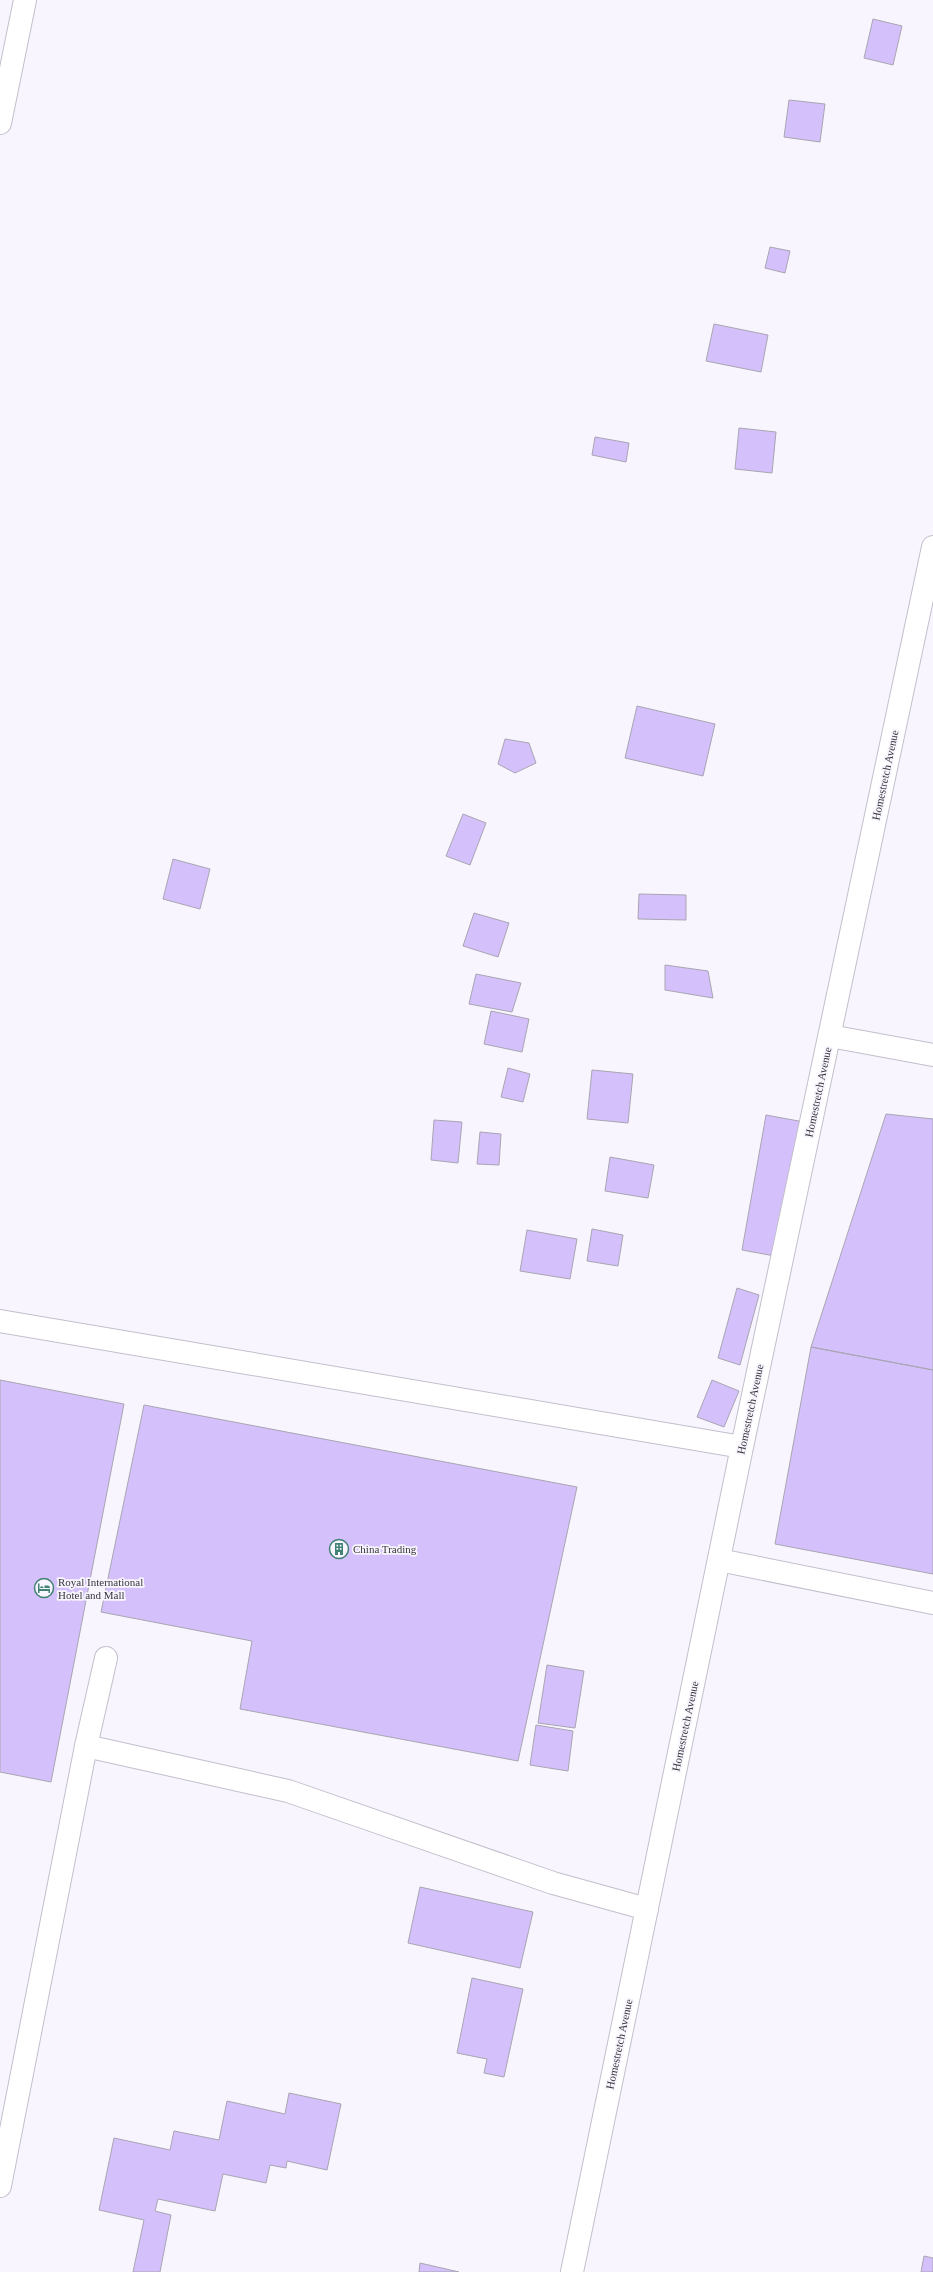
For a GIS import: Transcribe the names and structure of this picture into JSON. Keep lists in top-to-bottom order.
{
  "streets": {
    "street": ["Homestretch Avenue"]
  },
  "places": {
    "building": ["China Trading"],
    "hotel": ["Royal International Hotel and Mall"]
  }
}
